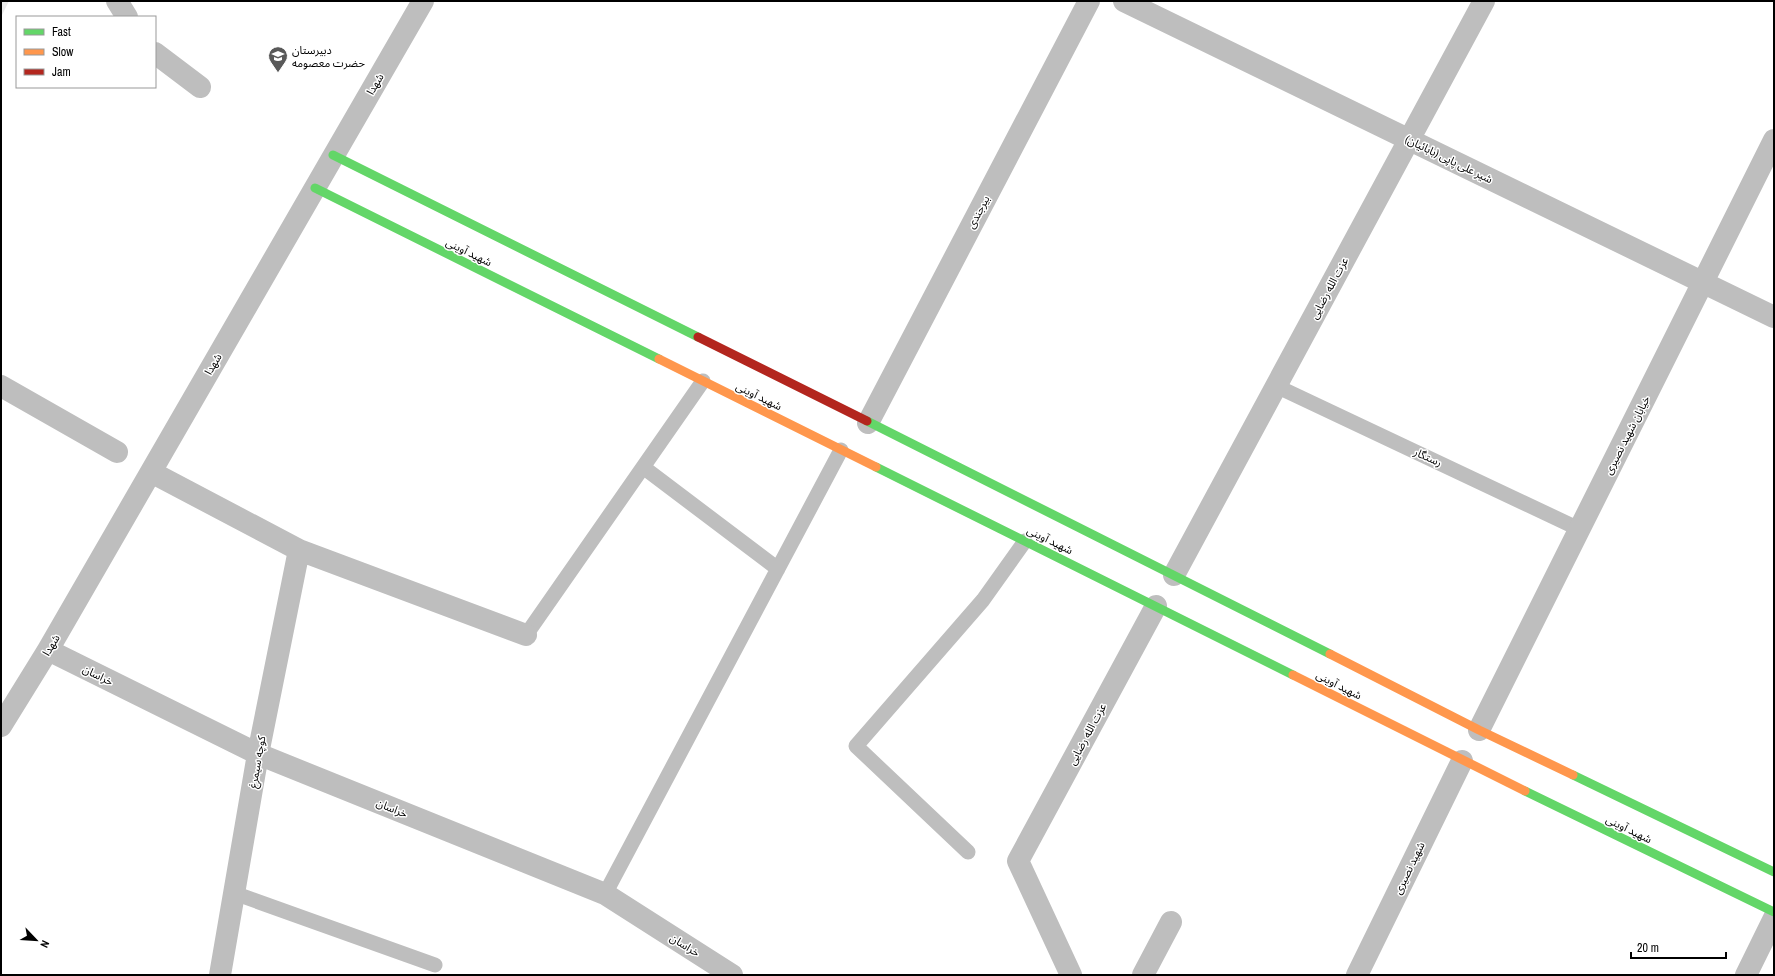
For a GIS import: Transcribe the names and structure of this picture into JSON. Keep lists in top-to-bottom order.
{
  "streets": {
    "street": [
      "شهدا",
      "شیر علی پاپی (بابائیان)",
      "بیرجندی",
      "شهید آوینی",
      "عزت الله رضایی",
      "خیابان شهید نصیری",
      "خراسان",
      "کوچه سیمرغ",
      "شهید نصیری"
    ],
    "lane": ["رستگار"]
  },
  "crossings": [
    ["شهدا", "شهید آوینی"],
    ["شهدا", "خراسان"],
    ["شیر علی پاپی (بابائیان)", "عزت الله رضایی"],
    ["شیر علی پاپی (بابائیان)", "خیابان شهید نصیری"],
    ["شهید آوینی", "عزت الله رضایی"],
    ["شهید آوینی", "شهید نصیری"],
    ["عزت الله رضایی", "رستگار"],
    ["خیابان شهید نصیری", "رستگار"],
    ["خراسان", "کوچه سیمرغ"]
  ],
  "places": {
    "school or university": ["دبیرستان حضرت معصومه"]
  },
  "legend": ["Fast", "Slow", "Jam"],
  "scale_bar": "20 m",
  "north": "bottom right"
}
